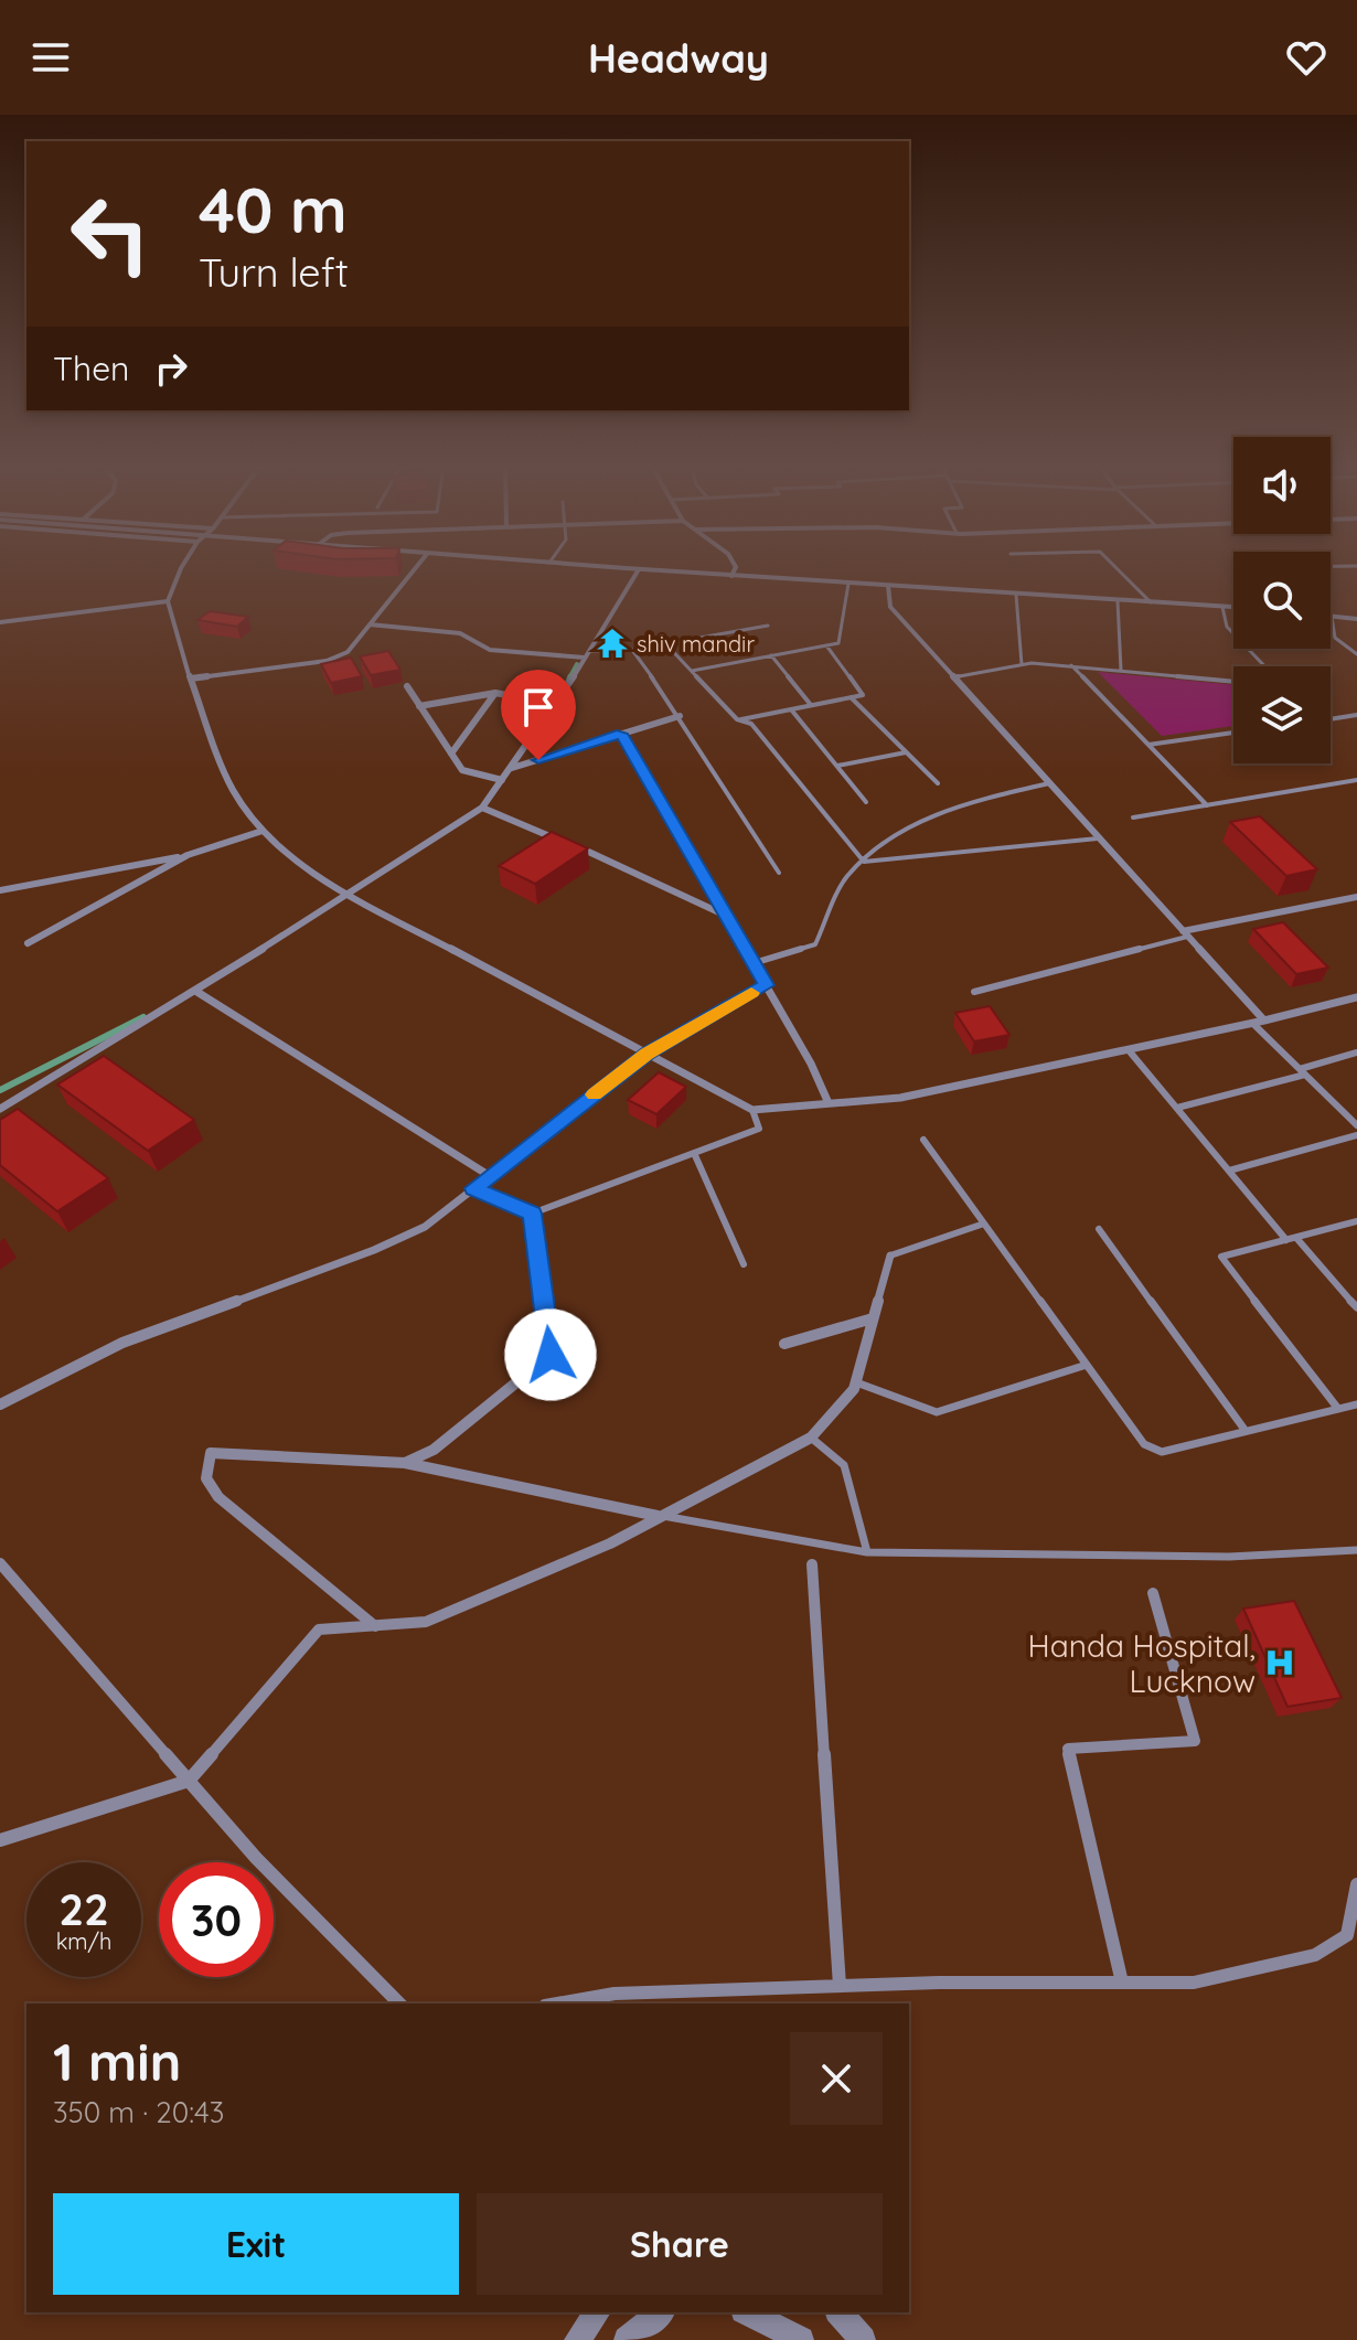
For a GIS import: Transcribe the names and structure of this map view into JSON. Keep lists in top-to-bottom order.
{
  "places": {
    "temple": ["shiv mandir"],
    "hospital": ["Handa Hospital, Lucknow"]
  },
  "page": {
    "header": "Headway",
    "turn": ["40 m", "Turn left"],
    "then": "Then",
    "speed": "22 km/h",
    "limit": "30",
    "heading": ["1 min", "350 m · 20:43"],
    "buttons": ["Exit", "Share"]
  }
}
